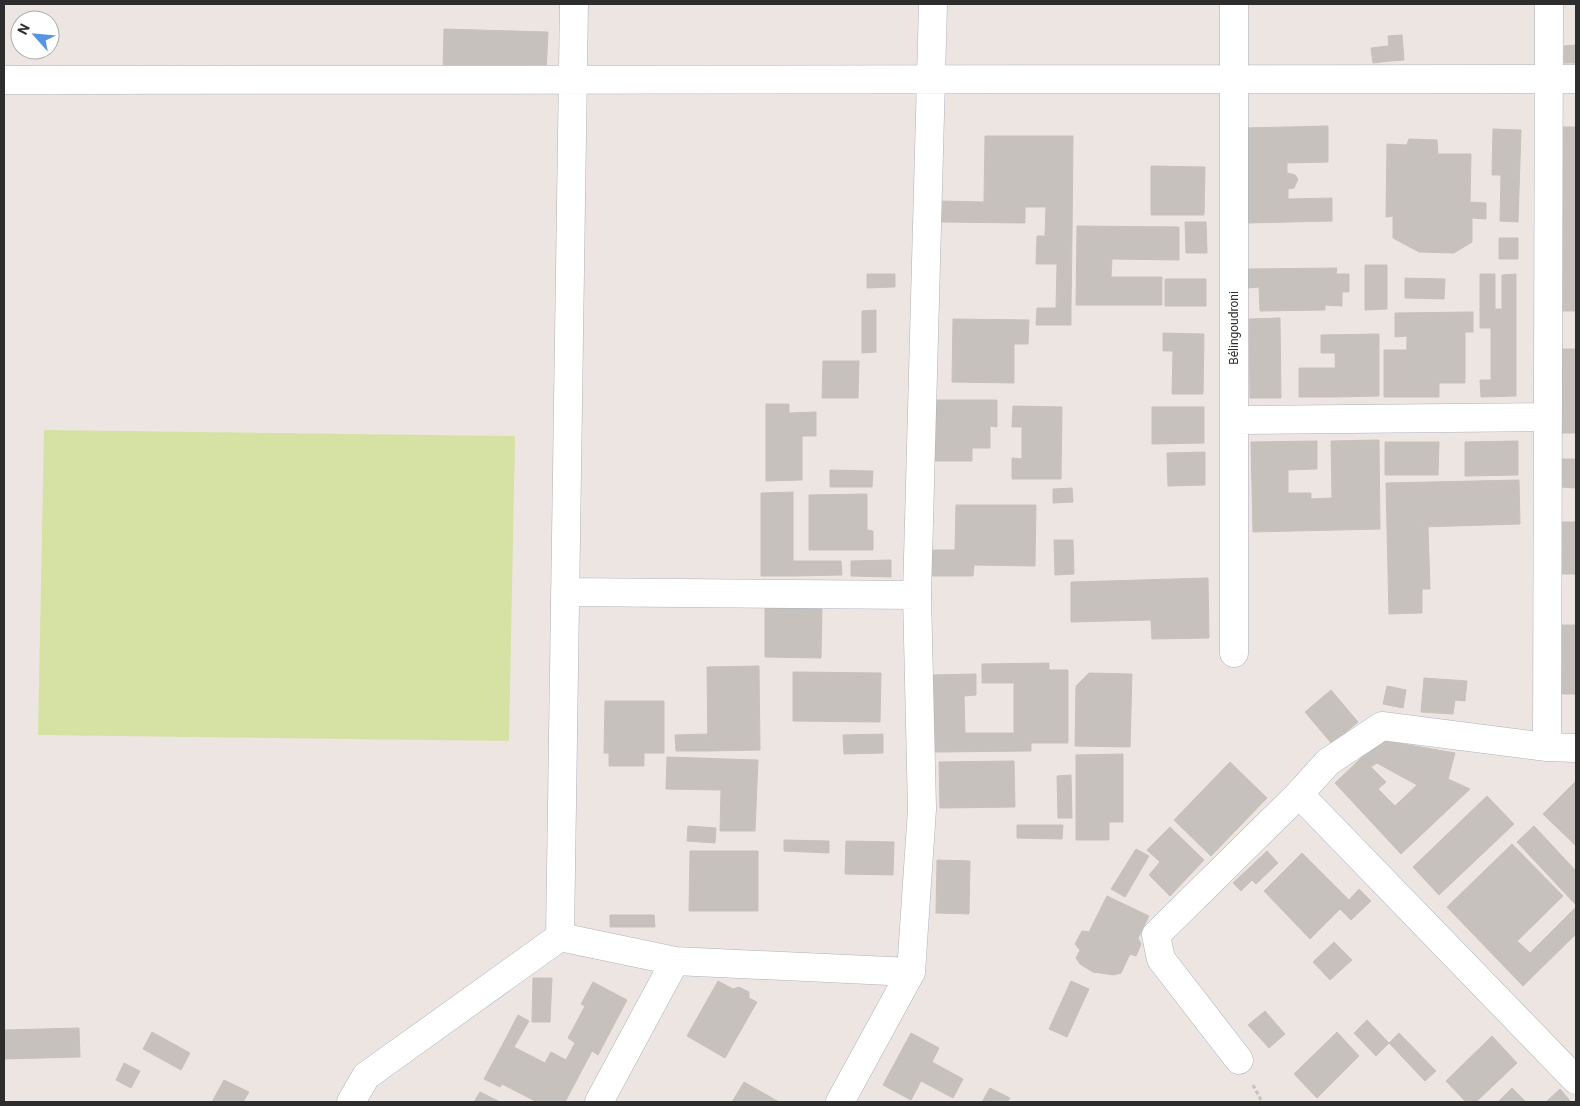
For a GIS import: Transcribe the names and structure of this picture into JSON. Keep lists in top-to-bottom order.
{
  "streets": {
    "street": ["Bélingoudroni"]
  },
  "north": "top left"
}
